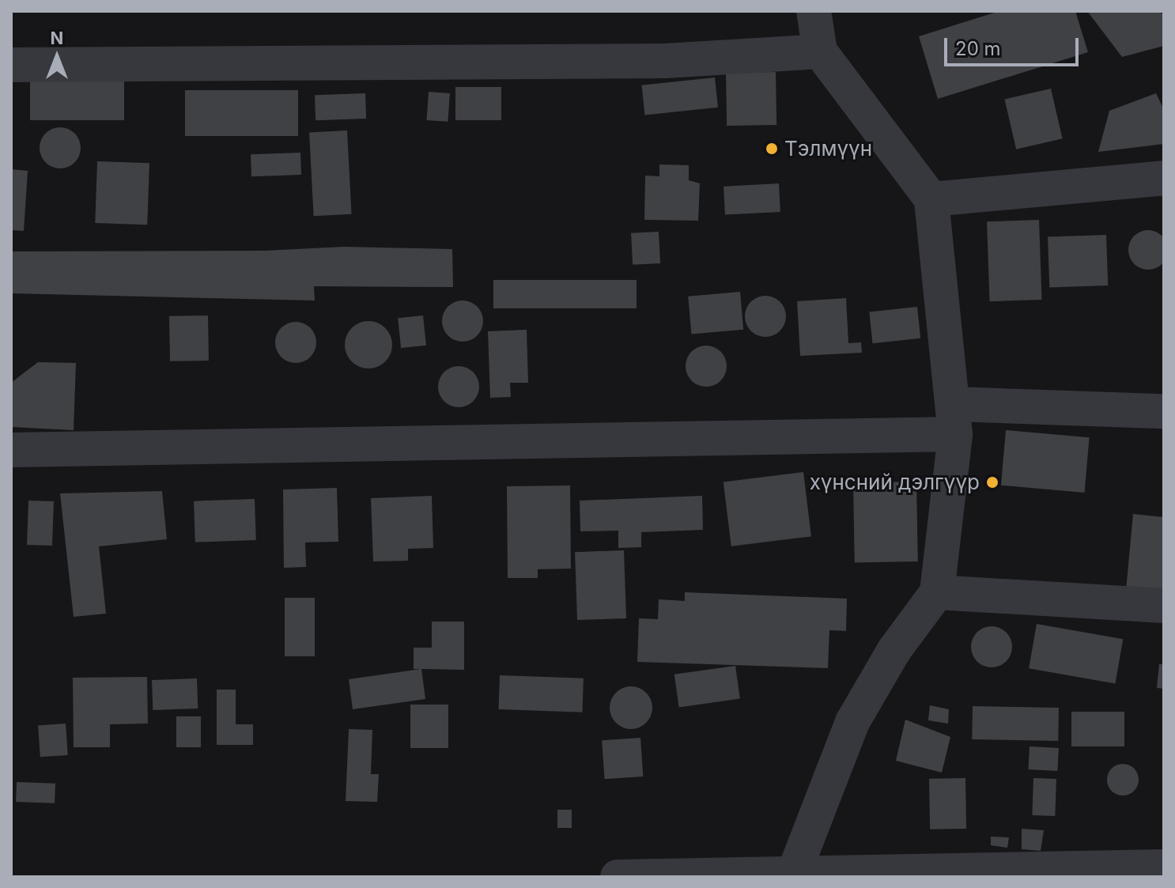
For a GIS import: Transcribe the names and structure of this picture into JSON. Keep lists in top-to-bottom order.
{
  "places": ["Тэлмүүн", "хүнсний дэлгүүр"],
  "scale_bar": "20 m",
  "north": "top"
}
